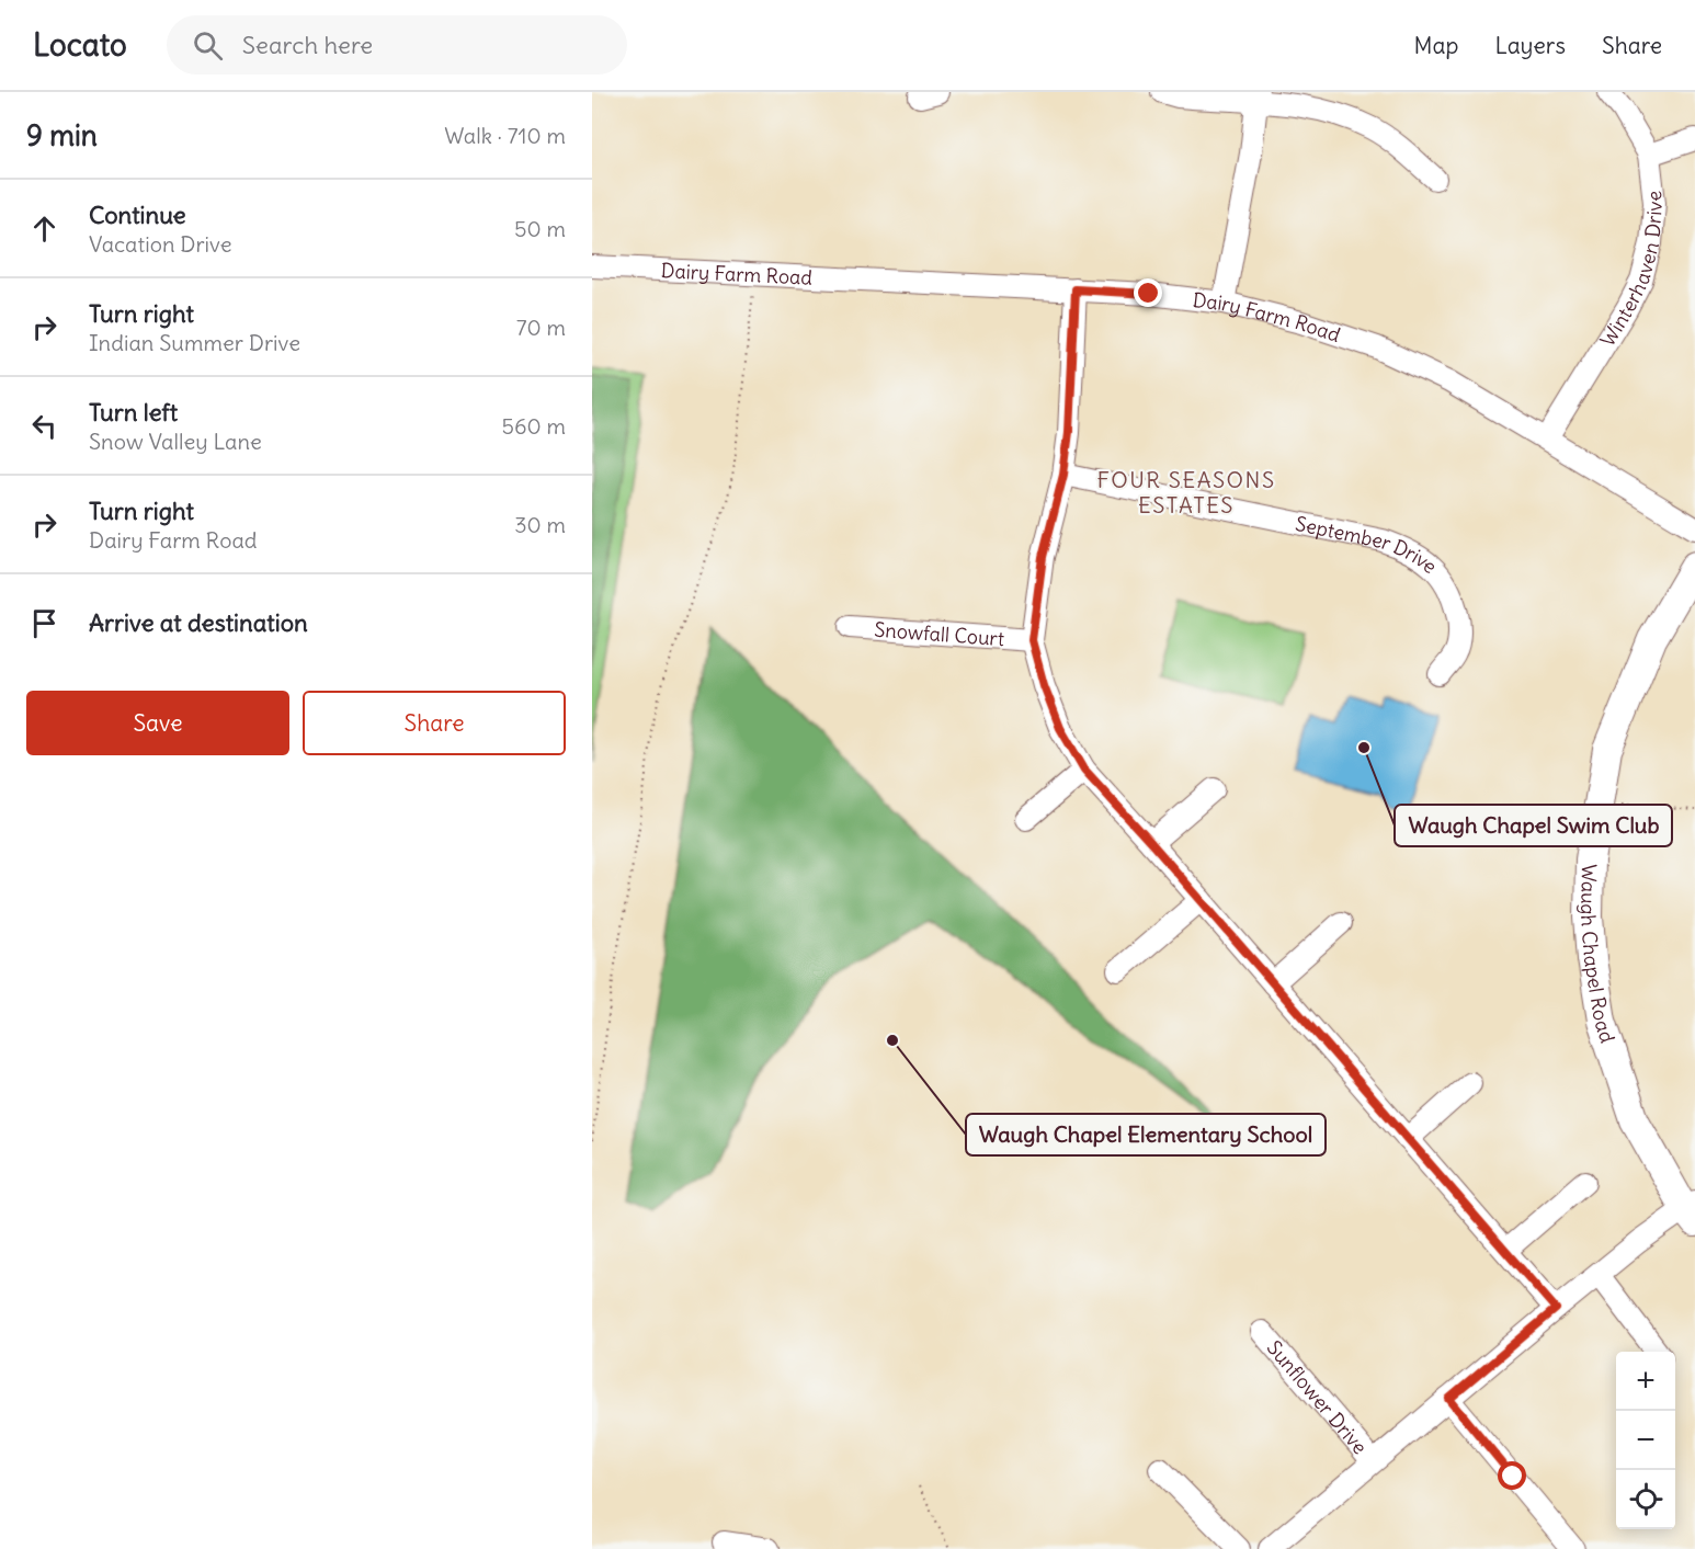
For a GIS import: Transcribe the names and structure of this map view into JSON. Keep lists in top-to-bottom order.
{
  "streets": {
    "main road": ["Waugh Chapel Road"],
    "street": [
      "Winterhaven Drive",
      "Dairy Farm Road",
      "September Drive",
      "Snowfall Court",
      "Sunflower Drive"
    ]
  },
  "crossings": [
    ["Winterhaven Drive", "Dairy Farm Road"]
  ],
  "districts": ["FOUR SEASONS ESTATES"],
  "places": ["Waugh Chapel Swim Club", "Waugh Chapel Elementary School"],
  "page": {
    "header": "Locato",
    "search": "Search here",
    "nav": ["Map", "Layers", "Share"],
    "heading": ["9 min", "Walk · 710 m"],
    "list": [
      ["Continue", "Vacation Drive", "50 m"],
      ["Turn right", "Indian Summer Drive", "70 m"],
      ["Turn left", "Snow Valley Lane", "560 m"],
      ["Turn right", "Dairy Farm Road", "30 m"],
      "Arrive at destination"
    ],
    "buttons": ["Save", "Share"],
    "map_buttons": ["+", "−"]
  }
}
